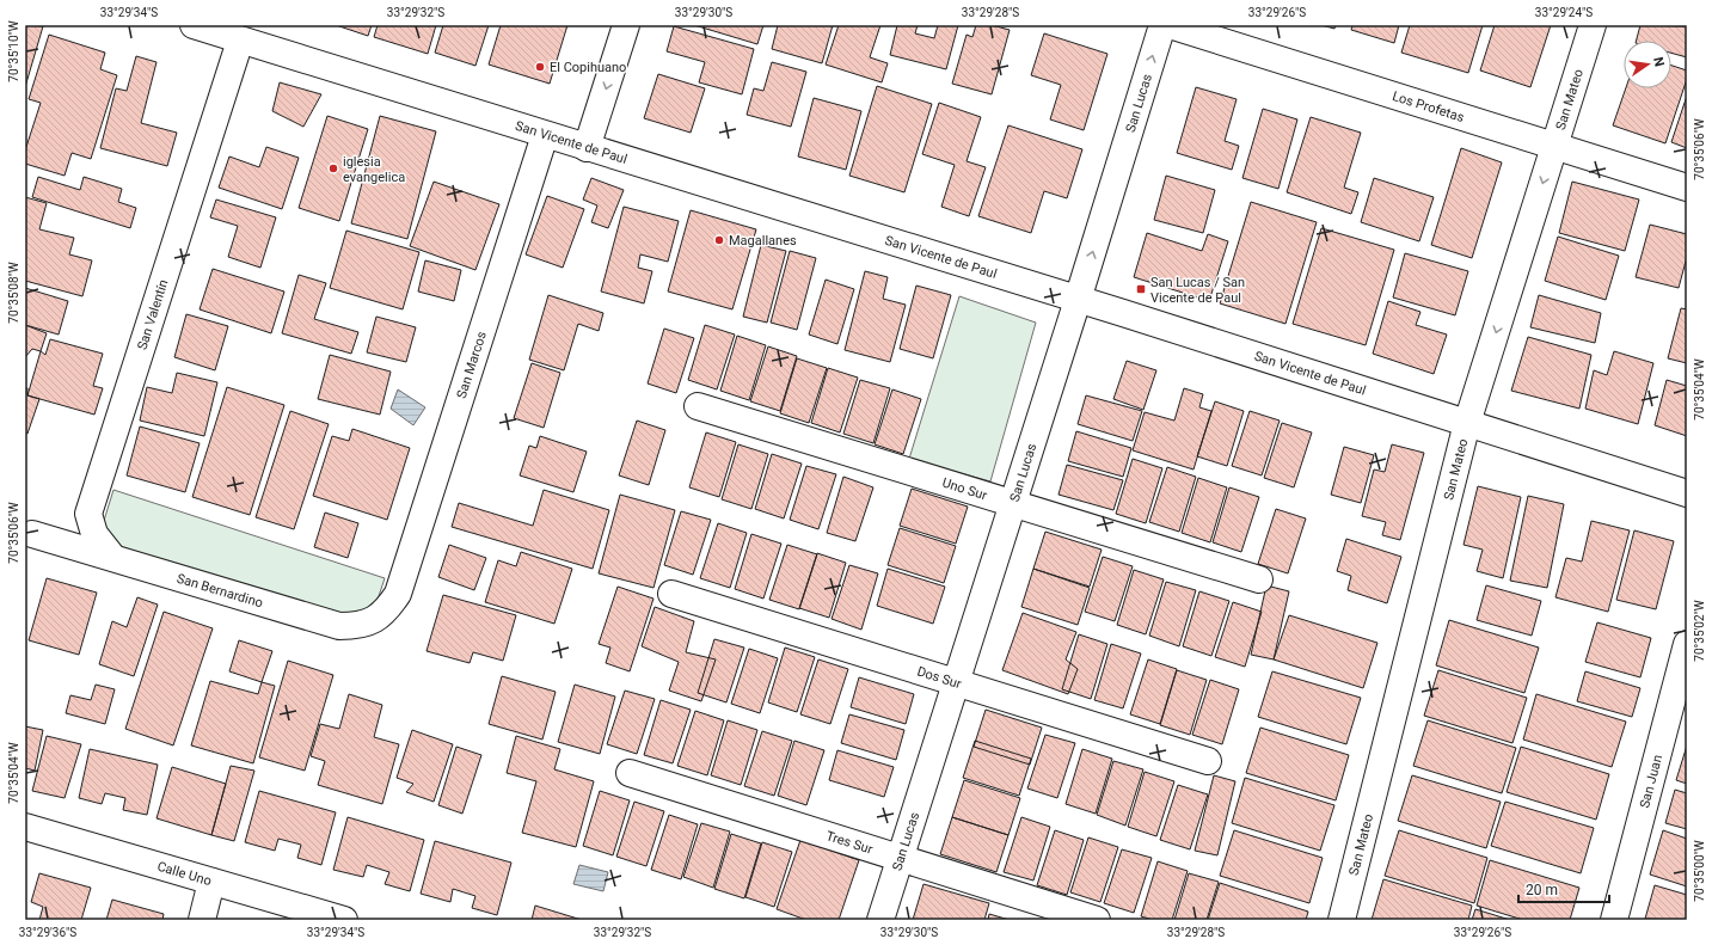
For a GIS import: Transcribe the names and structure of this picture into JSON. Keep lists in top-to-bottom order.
{
  "streets": {
    "street": [
      "San Mateo",
      "San Lucas",
      "Los Profetas",
      "San Vicente de Paul",
      "San Valentín",
      "San Marcos",
      "Uno Sur",
      "San Bernardino",
      "Dos Sur",
      "San Juan",
      "Tres Sur",
      "Calle Uno"
    ]
  },
  "crossings": [
    ["San Mateo", "Los Profetas"],
    ["San Mateo", "San Vicente de Paul"],
    ["San Lucas", "San Vicente de Paul"],
    ["San Lucas", "Uno Sur"],
    ["San Lucas", "Dos Sur"],
    ["San Lucas", "Tres Sur"],
    ["San Vicente de Paul", "San Valentín"],
    ["San Vicente de Paul", "San Marcos"],
    ["San Valentín", "San Bernardino"],
    ["San Marcos", "San Bernardino"]
  ],
  "places": {
    "other": ["El Copihuano", "iglesia evangelica", "Magallanes"],
    "transit": ["San Lucas / San Vicente de Paul"]
  },
  "scale_bar": "20 m",
  "north": "right",
  "coordinates": [
    "33°29'34\"S",
    "33°29'32\"S",
    "33°29'30\"S",
    "33°29'28\"S",
    "33°29'26\"S",
    "33°29'24\"S",
    "70°35'10\"W",
    "70°35'06\"W",
    "70°35'08\"W",
    "70°35'04\"W",
    "70°35'02\"W",
    "70°35'00\"W",
    "33°29'36\"S"
  ]
}
